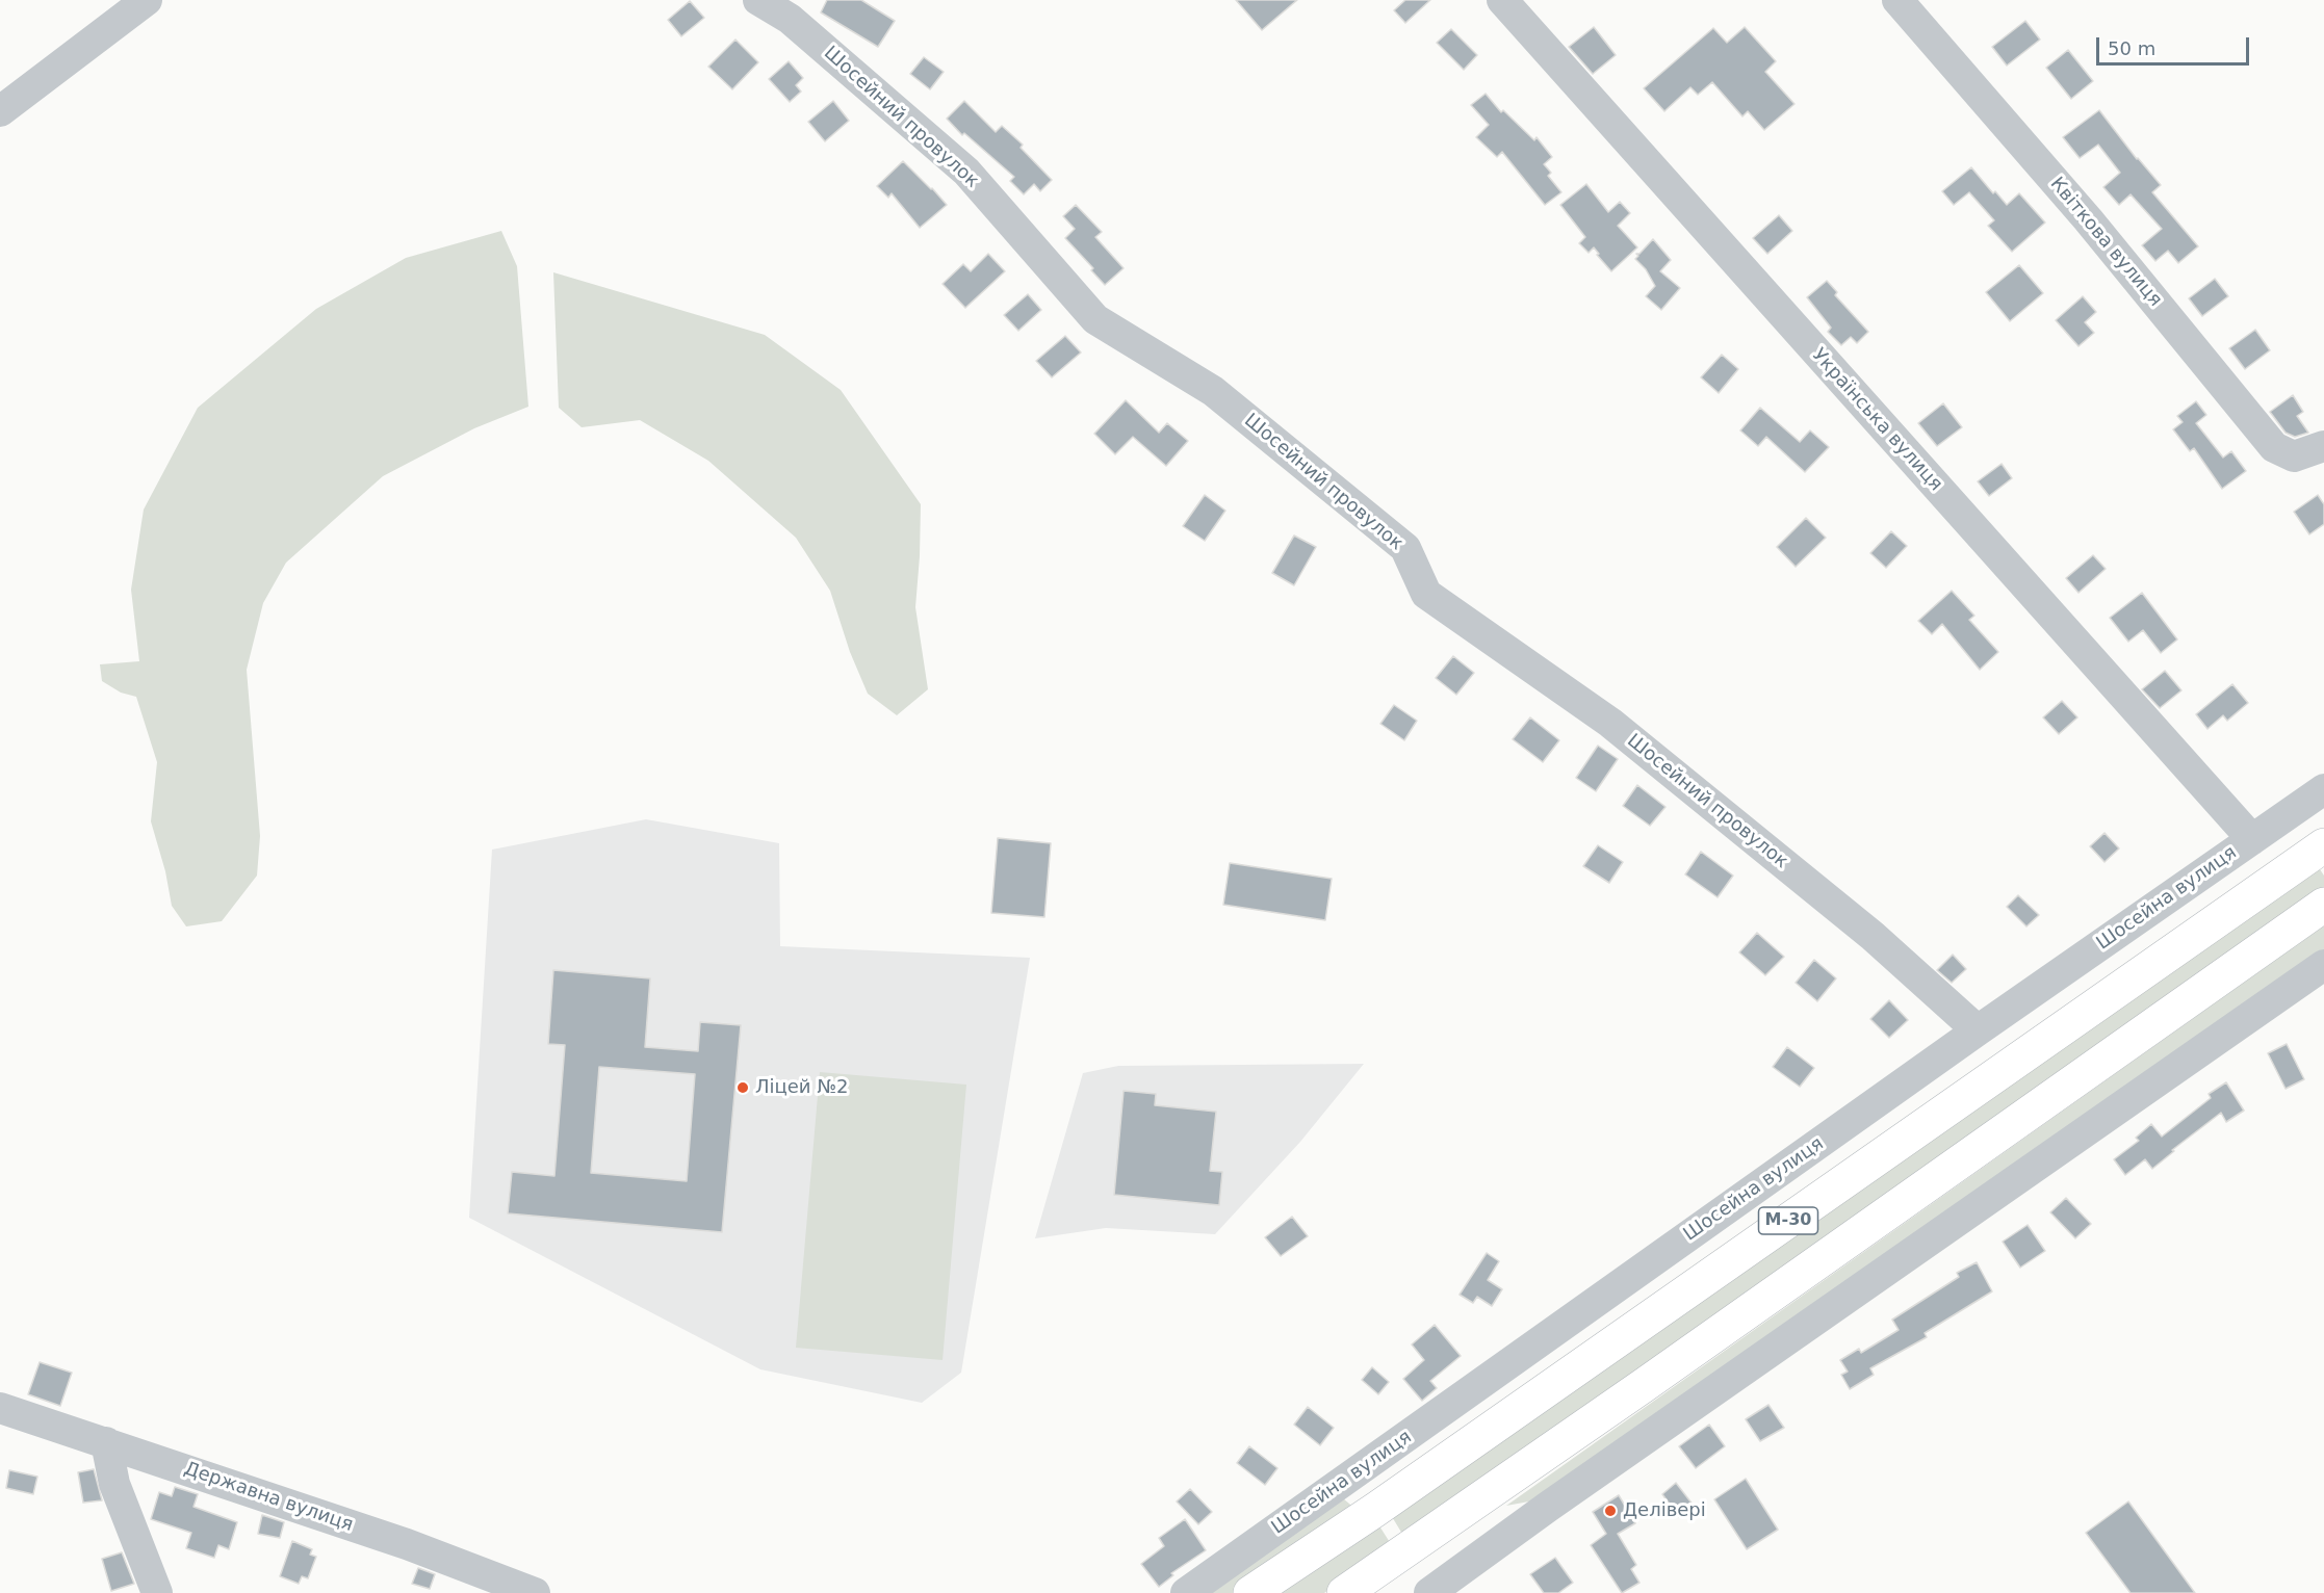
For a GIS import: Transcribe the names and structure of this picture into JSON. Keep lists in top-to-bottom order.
{
  "streets": {
    "highway": ["М-30"],
    "street": [
      "Шосейний провулок",
      "Квіткова вулиця",
      "Українська вулиця",
      "Шосейна вулиця",
      "Державна вулиця"
    ]
  },
  "crossings": [
    ["Шосейний провулок", "Шосейна вулиця"],
    ["Українська вулиця", "Шосейна вулиця"]
  ],
  "places": ["Ліцей №2", "Делівері"],
  "scale_bar": "50 m"
}
